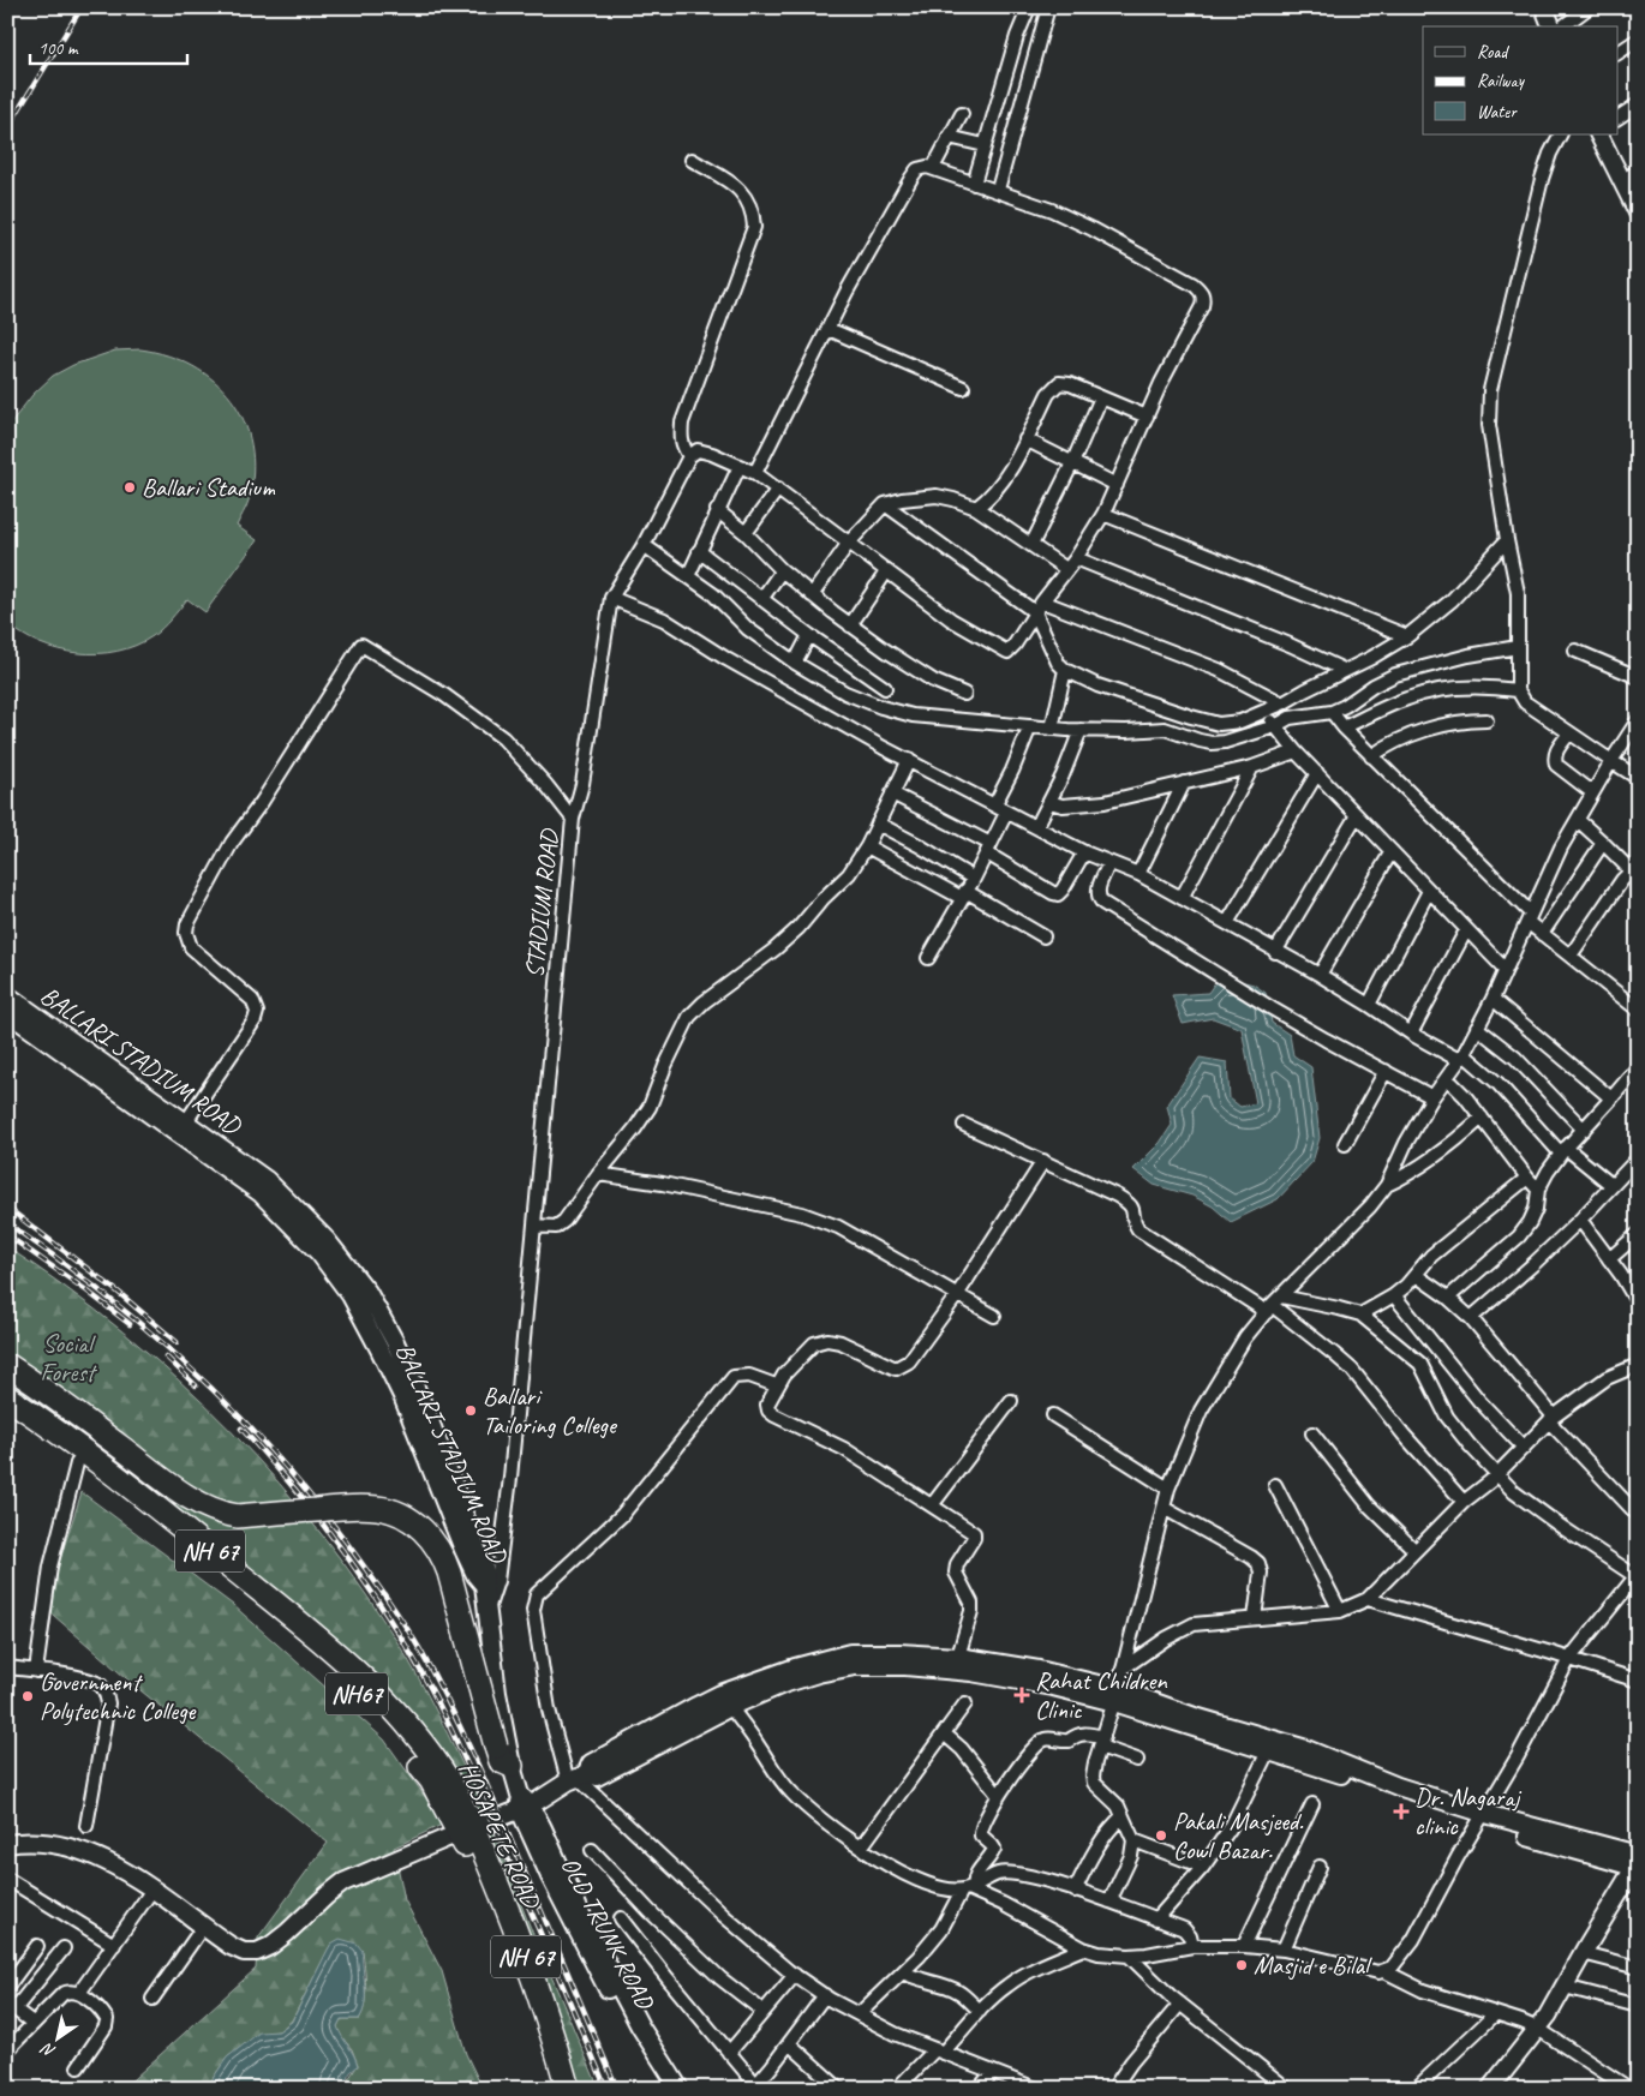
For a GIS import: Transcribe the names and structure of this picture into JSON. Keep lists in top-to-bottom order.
{
  "streets": {
    "highway": ["NH 67", "NH67", "HOSAPETE ROAD"],
    "street": ["STADIUM ROAD", "BALLARI STADIUM ROAD", "OLD TRUNK ROAD"]
  },
  "crossings": [
    ["STADIUM ROAD", "BALLARI STADIUM ROAD"],
    ["BALLARI STADIUM ROAD", "OLD TRUNK ROAD"]
  ],
  "parks": ["Social Forest"],
  "places": {
    "other": [
      "Ballari Stadium",
      "Ballari Tailoring College",
      "Government Polytechnic College",
      "Pakali Masjeed. Cowl Bazar.",
      "Masjid e Bilal"
    ],
    "health": ["Rahat Children Clinic", "Dr. Nagaraj clinic"]
  },
  "legend": ["Road", "Railway", "Water"],
  "scale_bar": "100 m",
  "north": "bottom left"
}
